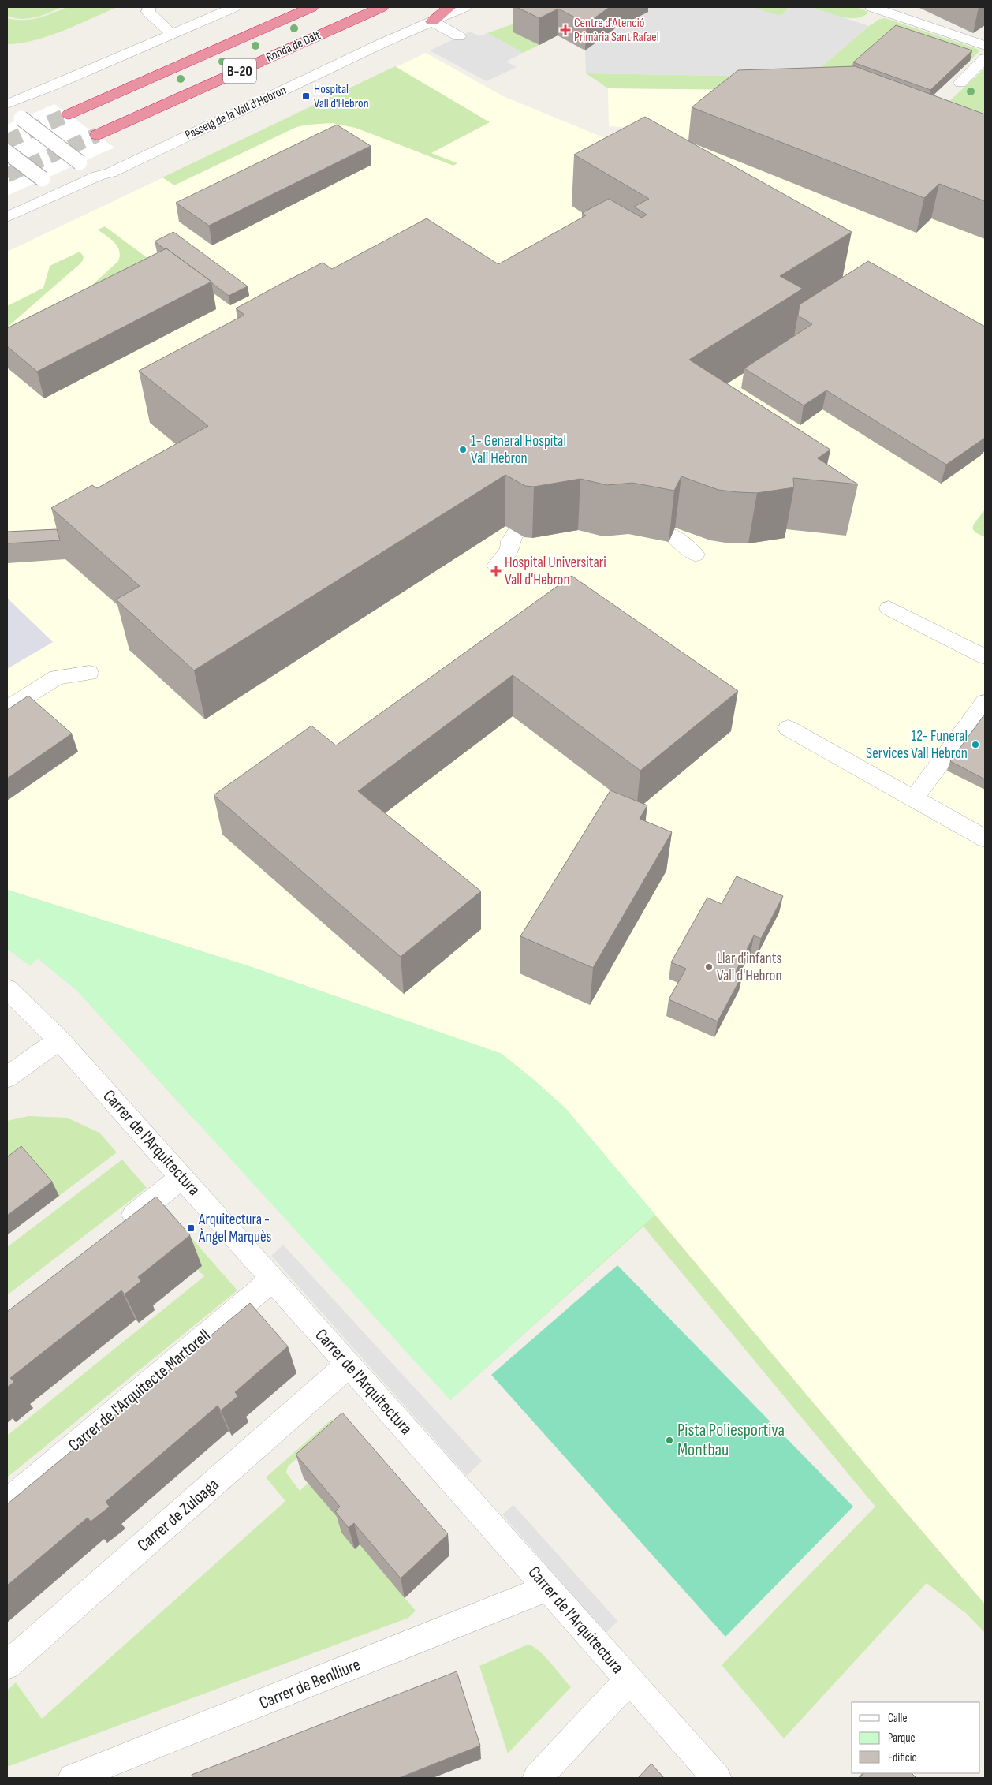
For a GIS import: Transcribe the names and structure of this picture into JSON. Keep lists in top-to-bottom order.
{
  "streets": {
    "highway": ["Ronda de Dalt", "B-20"],
    "street": [
      "Passeig de la Vall d'Hebron",
      "Carrer de l'Arquitectura",
      "Carrer de l'Arquitecte Martorell",
      "Carrer de Zuloaga",
      "Carrer de Benlliure"
    ]
  },
  "crossings": [
    ["Carrer de l'Arquitectura", "Carrer de l'Arquitecte Martorell"],
    ["Carrer de l'Arquitectura", "Carrer de Zuloaga"],
    ["Carrer de l'Arquitectura", "Carrer de Benlliure"]
  ],
  "places": {
    "health": ["Centre d'Atenció Primària Sant Rafael", "Hospital Universitari Vall d'Hebron"],
    "transit": ["Hospital Vall d'Hebron", "Arquitectura - Àngel Marquès"],
    "other": [
      "1- General Hospital Vall Hebron",
      "12- Funeral Services Vall Hebron",
      "Llar d'infants Vall d'Hebron",
      "Pista Poliesportiva Montbau"
    ]
  },
  "legend": ["Calle", "Parque", "Edificio"]
}
